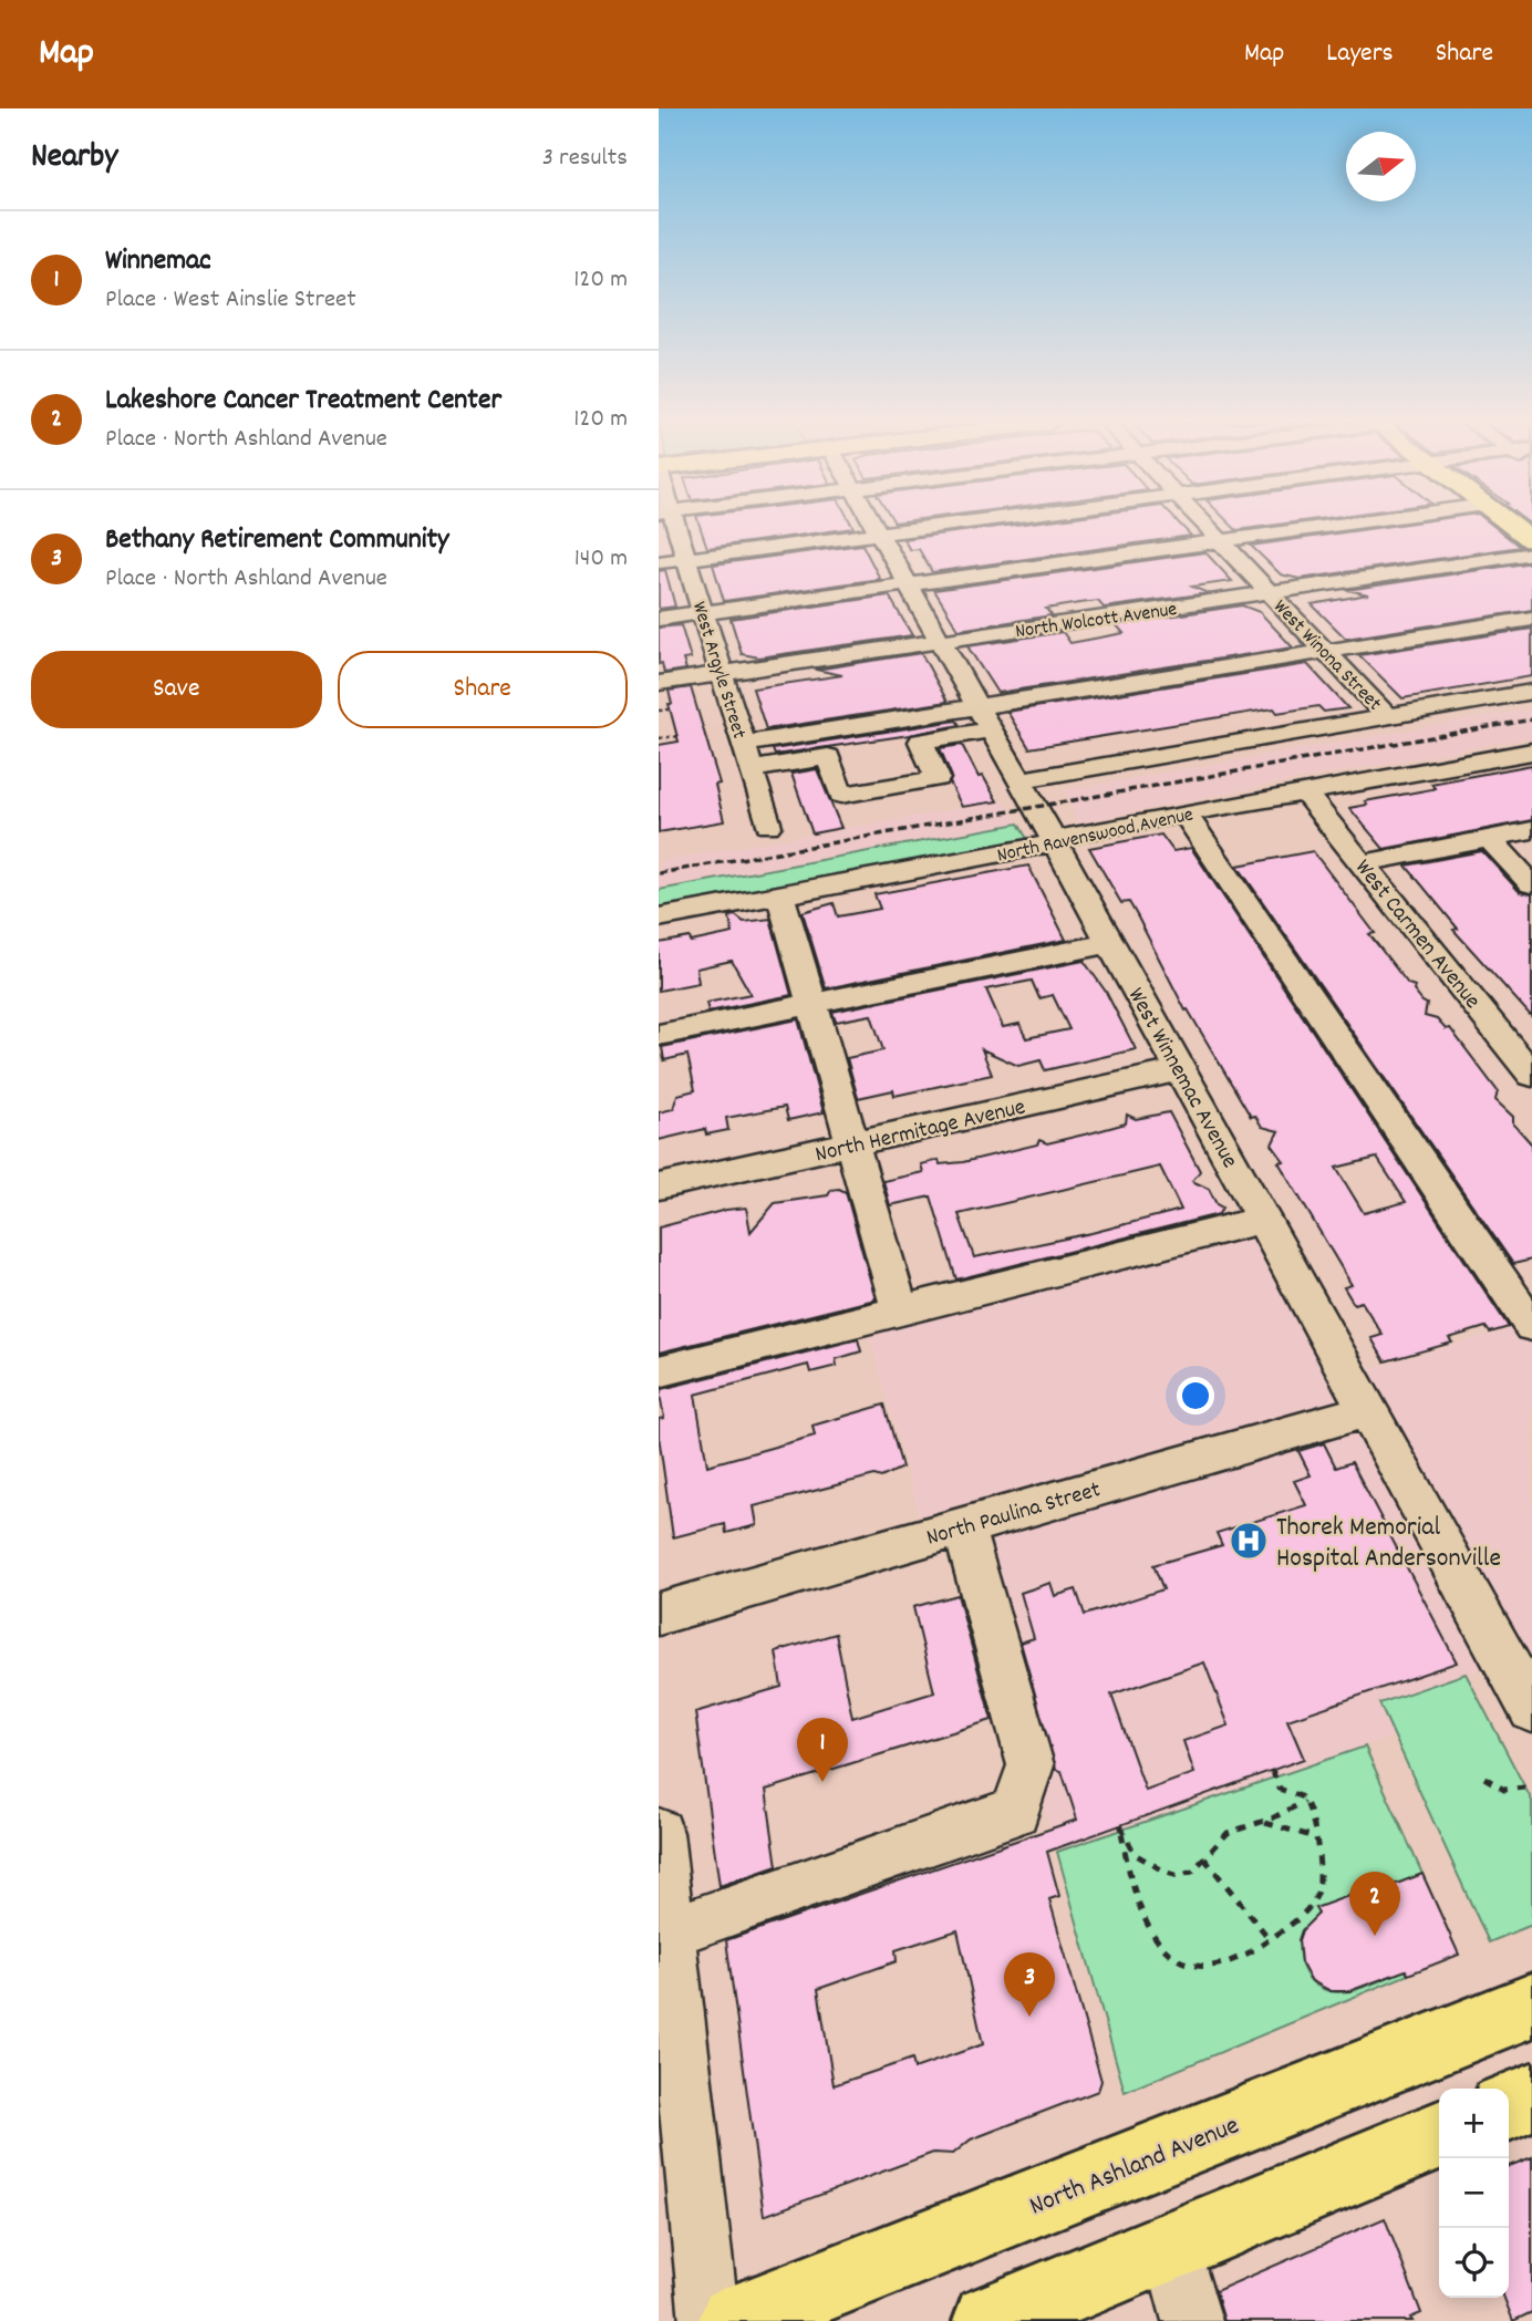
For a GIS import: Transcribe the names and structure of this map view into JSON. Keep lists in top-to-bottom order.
{
  "streets": {
    "main road": ["North Ashland Avenue"],
    "street": [
      "North Wolcott Avenue",
      "West Winona Street",
      "West Argyle Street",
      "North Ravenswood Avenue",
      "West Carmen Avenue",
      "West Winnemac Avenue",
      "North Hermitage Avenue",
      "North Paulina Street"
    ]
  },
  "crossings": [
    ["North Wolcott Avenue", "West Winona Street"],
    ["North Wolcott Avenue", "West Argyle Street"],
    ["North Wolcott Avenue", "West Winnemac Avenue"],
    ["North Ravenswood Avenue", "West Carmen Avenue"],
    ["North Ravenswood Avenue", "West Winnemac Avenue"],
    ["West Winnemac Avenue", "North Hermitage Avenue"],
    ["West Winnemac Avenue", "North Paulina Street"]
  ],
  "places": {
    "hospital": ["Thorek Memorial Hospital Andersonville"]
  },
  "north": "right",
  "page": {
    "header": "Map",
    "nav": ["Map", "Layers", "Share"],
    "heading": ["Nearby", "3 results"],
    "list": [
      {
        "mark": "1",
        "name": "Winnemac",
        "note": "Place · West Ainslie Street",
        "value": "120 m"
      },
      {
        "mark": "2",
        "name": "Lakeshore Cancer Treatment Center",
        "note": "Place · North Ashland Avenue",
        "value": "120 m"
      },
      {
        "mark": "3",
        "name": "Bethany Retirement Community",
        "note": "Place · North Ashland Avenue",
        "value": "140 m"
      }
    ],
    "buttons": ["Save", "Share"],
    "pins": ["1", "2", "3"],
    "map_buttons": ["+", "−"]
  }
}
